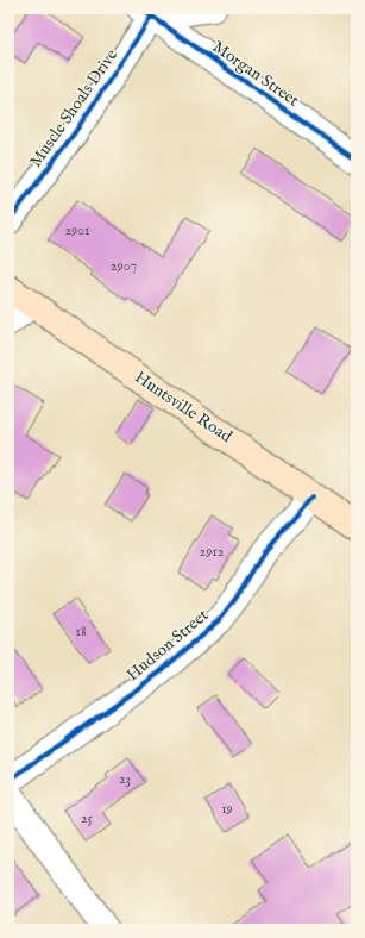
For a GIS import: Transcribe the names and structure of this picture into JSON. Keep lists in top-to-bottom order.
{
  "streets": {
    "main road": ["Huntsville Road"],
    "street": ["Morgan Street", "Muscle Shoals Drive", "Hudson Street"]
  },
  "crossings": [
    ["Morgan Street", "Muscle Shoals Drive"],
    ["Huntsville Road", "Hudson Street"]
  ],
  "house_numbers": [
    "2901",
    "2907",
    "2912",
    "18",
    "23",
    "19",
    "25"
  ]
}
